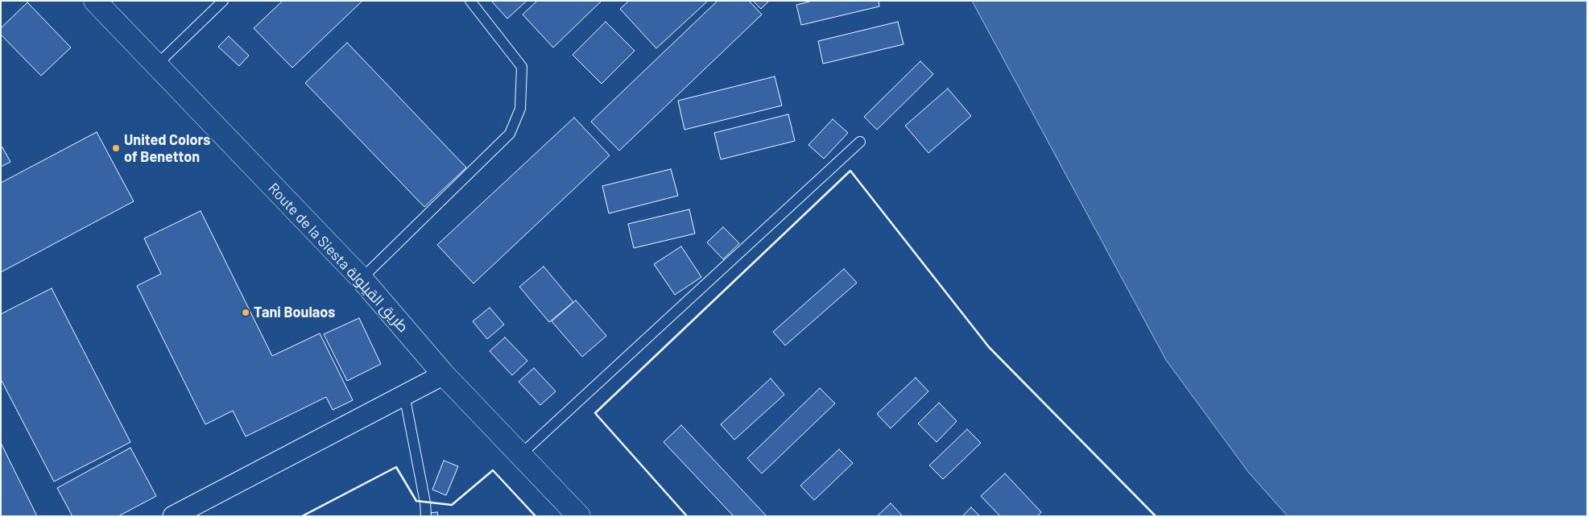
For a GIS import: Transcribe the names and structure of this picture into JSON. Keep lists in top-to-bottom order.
{
  "streets": {
    "main road": ["Route de la Siesta طريق القيلولة"]
  },
  "places": ["United Colors of Benetton", "Tani Boulaos"]
}
